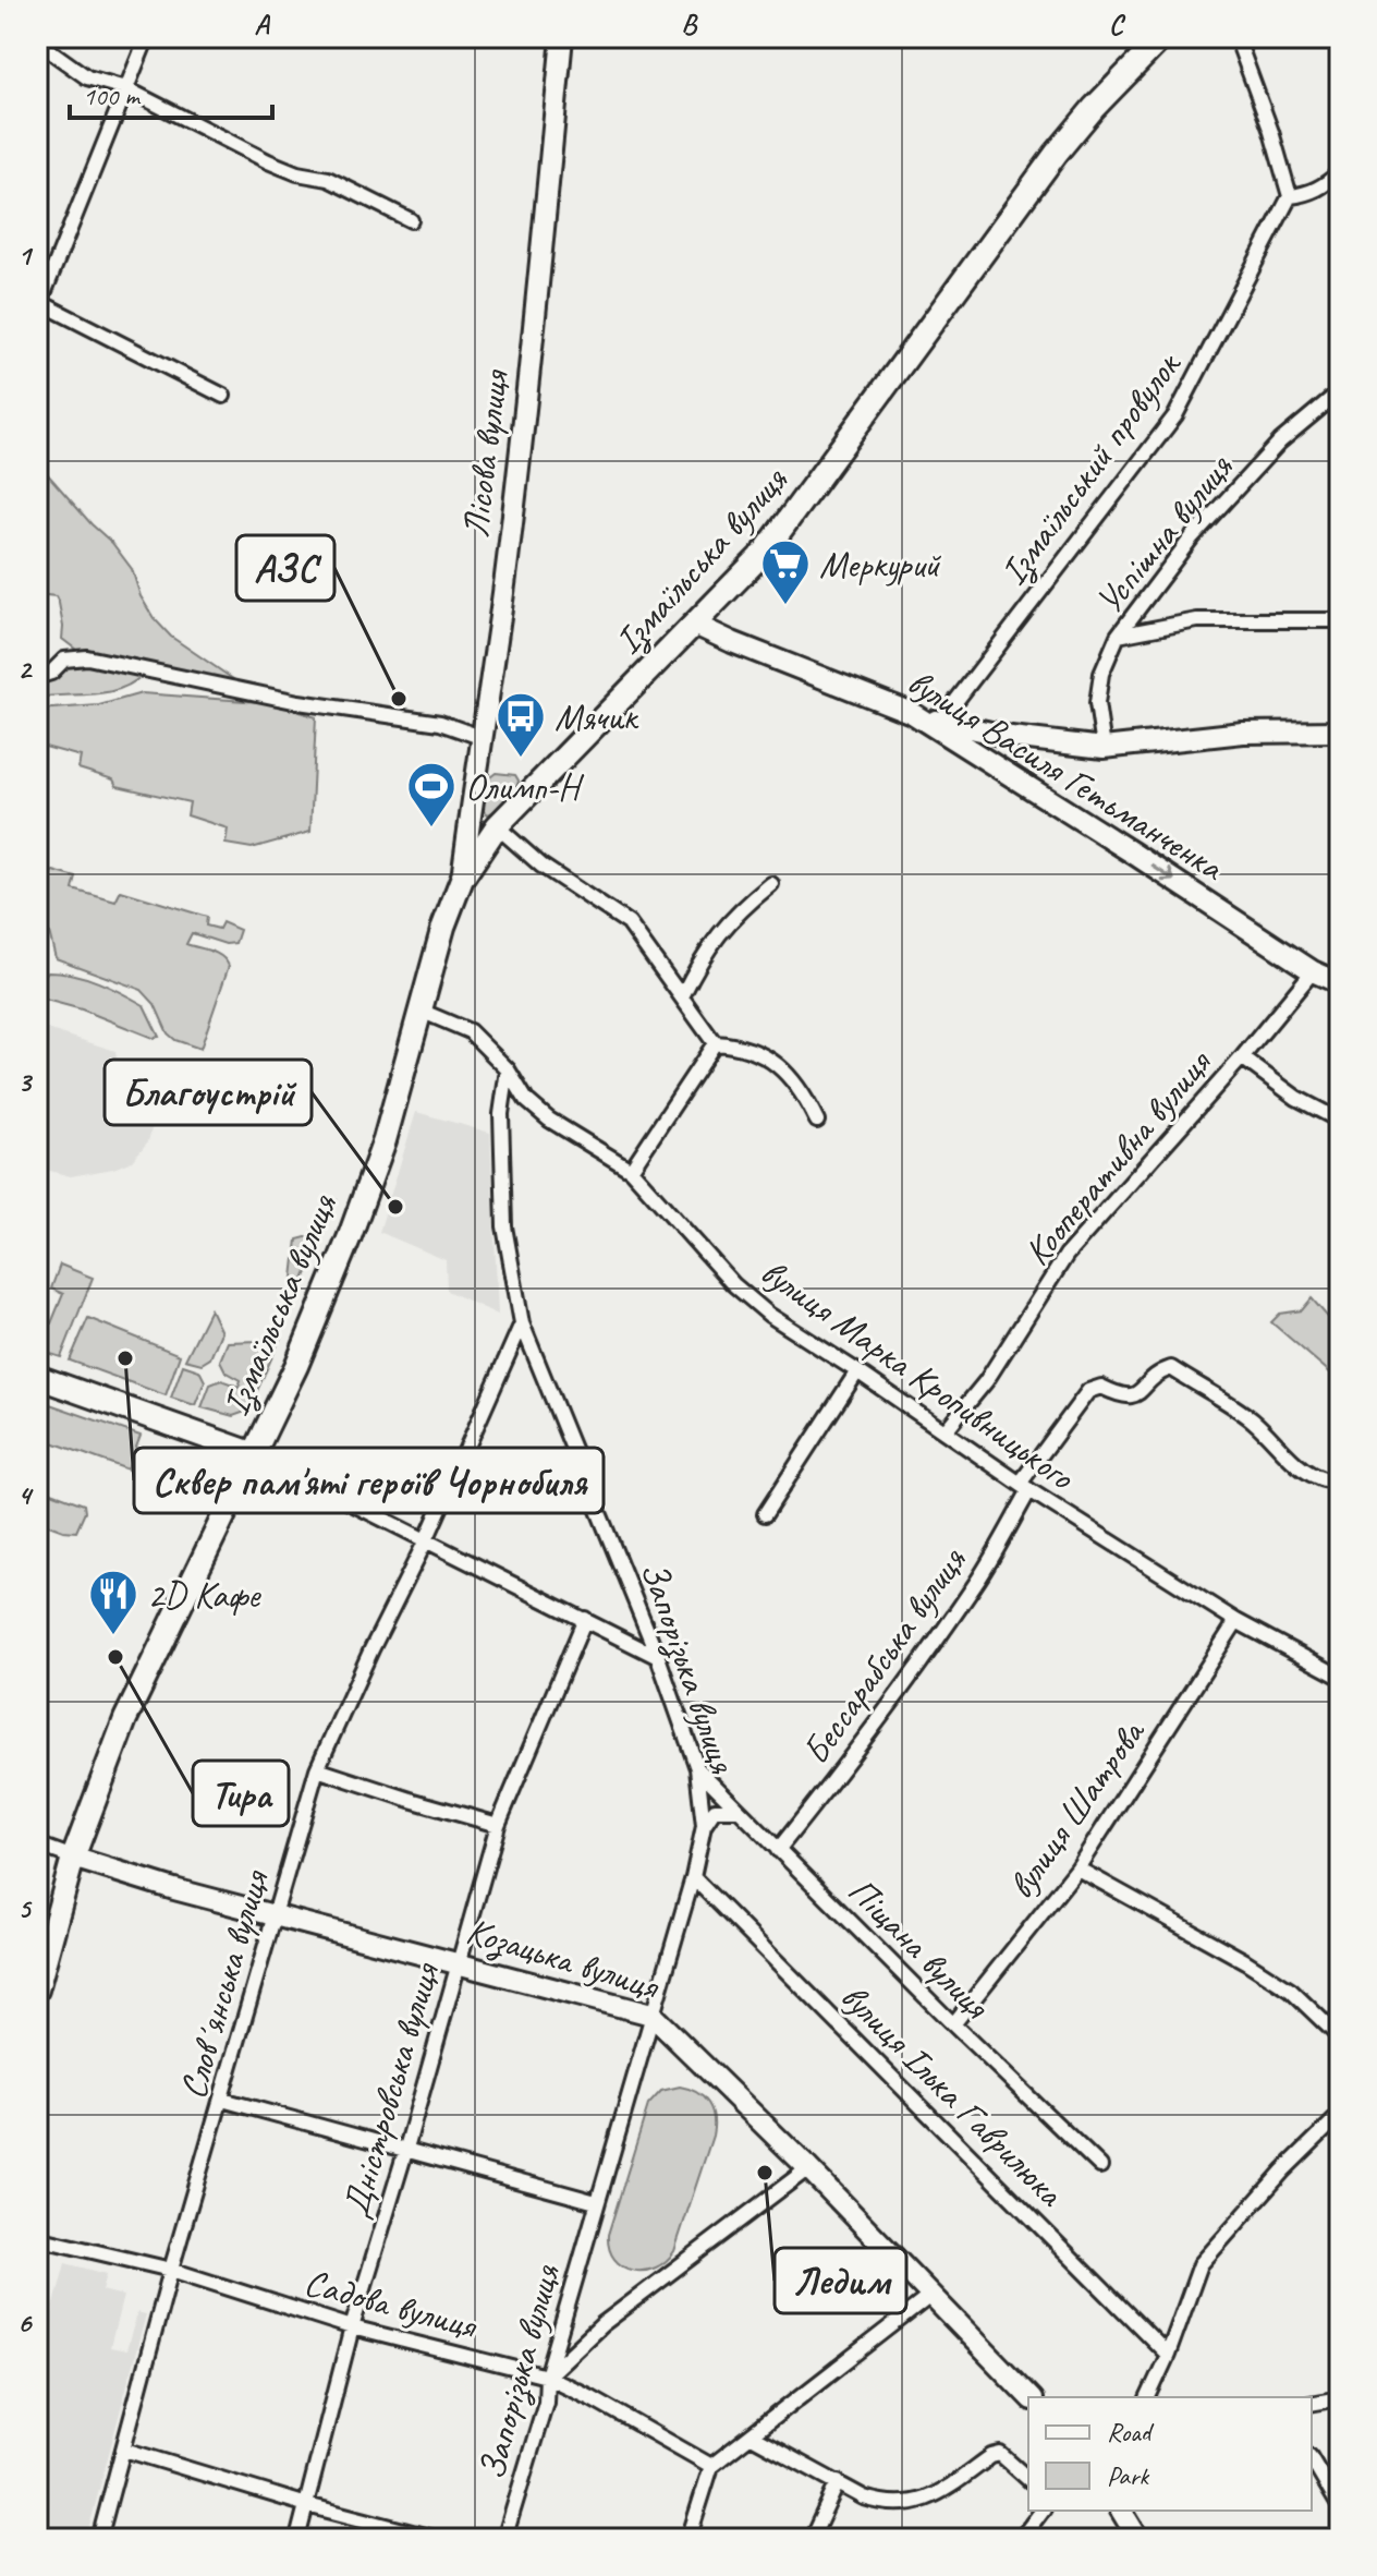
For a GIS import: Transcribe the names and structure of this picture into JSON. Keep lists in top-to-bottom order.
{
  "streets": {
    "main road": ["Ізмаїльська вулиця"],
    "street": [
      "Лісова вулиця",
      "Ізмаїльський провулок",
      "Успішна вулиця",
      "вулиця Василя Гетьманченка",
      "Кооперативна вулиця",
      "вулиця Марка Кропивницького",
      "Бессарабська вулиця",
      "Запорізька вулиця",
      "вулиця Шатрова",
      "Піщана вулиця",
      "Козацька вулиця",
      "Словʼянська вулиця",
      "Дністровська вулиця",
      "вулиця Ілька Гаврилюка",
      "Садова вулиця"
    ]
  },
  "crossings": [
    ["Лісова вулиця", "Ізмаїльська вулиця"],
    ["Ізмаїльська вулиця", "вулиця Василя Гетьманченка"],
    ["Ізмаїльська вулиця", "вулиця Марка Кропивницького"],
    ["Ізмаїльська вулиця", "Козацька вулиця"],
    ["вулиця Василя Гетьманченка", "Кооперативна вулиця"],
    ["Кооперативна вулиця", "вулиця Марка Кропивницького"],
    ["вулиця Марка Кропивницького", "Бессарабська вулиця"],
    ["вулиця Марка Кропивницького", "Запорізька вулиця"],
    ["вулиця Марка Кропивницького", "вулиця Шатрова"],
    ["Бессарабська вулиця", "Піщана вулиця"],
    ["Запорізька вулиця", "Піщана вулиця"],
    ["Запорізька вулиця", "Козацька вулиця"],
    ["Запорізька вулиця", "Словʼянська вулиця"],
    ["Запорізька вулиця", "вулиця Ілька Гаврилюка"],
    ["Запорізька вулиця", "Садова вулиця"],
    ["вулиця Шатрова", "Піщана вулиця"],
    ["Козацька вулиця", "Словʼянська вулиця"],
    ["Козацька вулиця", "Дністровська вулиця"],
    ["Словʼянська вулиця", "Садова вулиця"],
    ["Дністровська вулиця", "Садова вулиця"]
  ],
  "places": {
    "supermarket": ["Меркурий"],
    "other": [
      "АЗС",
      "Благоустрій",
      "Сквер пам'яті героїв Чорнобиля",
      "Тира",
      "Ледим"
    ],
    "bus stop": ["Мячик"],
    "sports": ["Олимп-Н"],
    "restaurant": ["2D Кафе"]
  },
  "legend": ["Road", "Park"],
  "scale_bar": "100 m",
  "grid": {
    "columns": ["A", "B", "C"],
    "rows": [
      "1",
      "2",
      "3",
      "4",
      "5",
      "6"
    ]
  }
}
